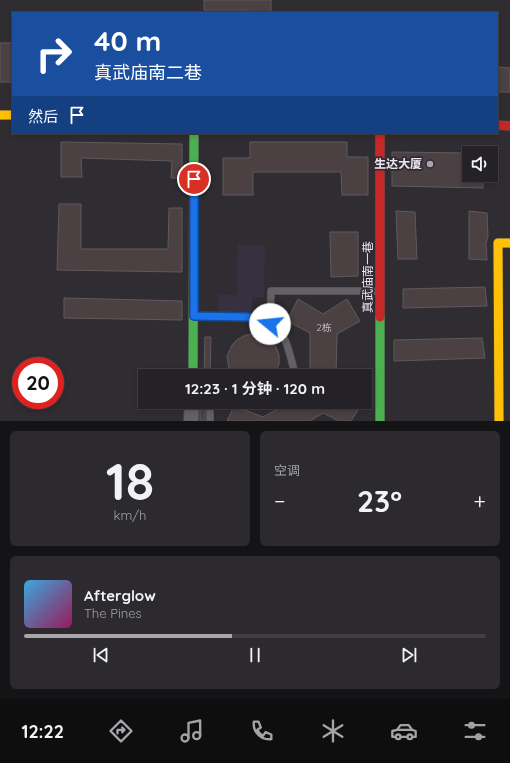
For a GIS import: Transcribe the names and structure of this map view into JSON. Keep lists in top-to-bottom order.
{
  "streets": {
    "street": ["真武庙南一巷"]
  },
  "places": ["生达大厦"],
  "house_numbers": ["2栋"],
  "page": {
    "turn": ["40 m", "真武庙南二巷"],
    "then": "然后",
    "limit": "20",
    "trip": "12:23 · 1 分钟 · 120 m",
    "tile": [
      ["18", "km/h"],
      "空调"
    ],
    "heat": ["−", "23°", "+"],
    "song": ["Afterglow", "The Pines"],
    "tabs": "12:22"
  }
}
